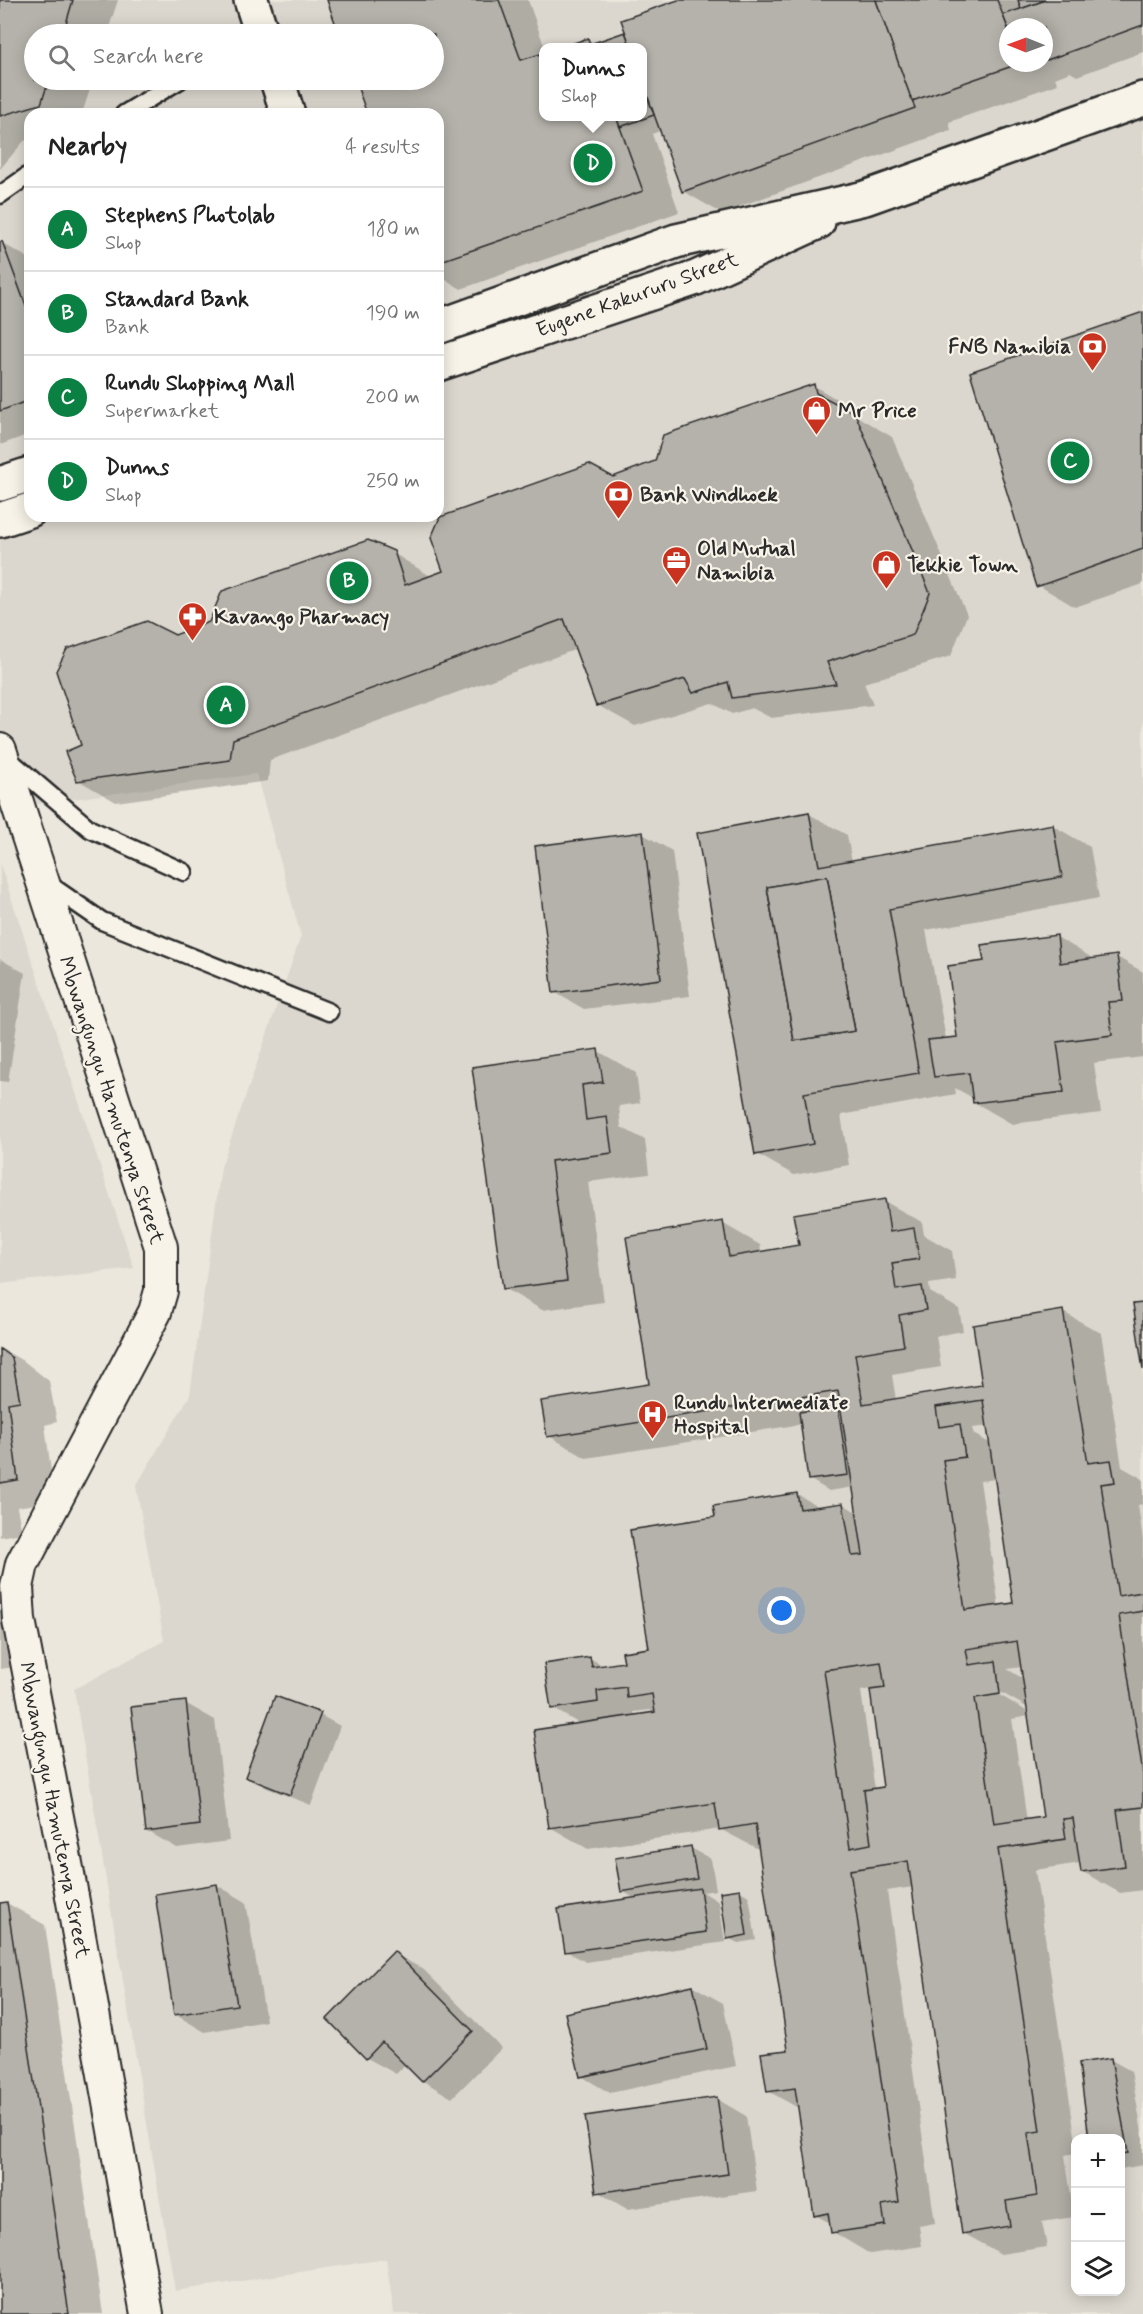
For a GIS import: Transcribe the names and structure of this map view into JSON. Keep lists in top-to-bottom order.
{
  "streets": {
    "main road": ["Eugene Kakururu Street"],
    "street": ["Mbwangungu Hamutenya Street"]
  },
  "places": {
    "bank": ["FNB Namibia", "Bank Windhoek"],
    "shop": ["Mr Price", "Tekkie Town"],
    "office": ["Old Mutual Namibia"],
    "pharmacy": ["Kavango Pharmacy"],
    "hospital": ["Rundu Intermediate Hospital"]
  },
  "north": "left",
  "page": {
    "search": "Search here",
    "popup": ["Dunns", "Shop"],
    "heading": ["Nearby", "4 results"],
    "pins": [
      "D",
      "C",
      "B",
      "A"
    ],
    "list": [
      {
        "mark": "A",
        "name": "Stephens Photolab",
        "note": "Shop",
        "value": "180 m"
      },
      {
        "mark": "B",
        "name": "Standard Bank",
        "note": "Bank",
        "value": "190 m"
      },
      {
        "mark": "C",
        "name": "Rundu Shopping Mall",
        "note": "Supermarket",
        "value": "200 m"
      },
      {
        "mark": "D",
        "name": "Dunns",
        "note": "Shop",
        "value": "250 m"
      }
    ],
    "map_buttons": ["+", "−"]
  }
}
